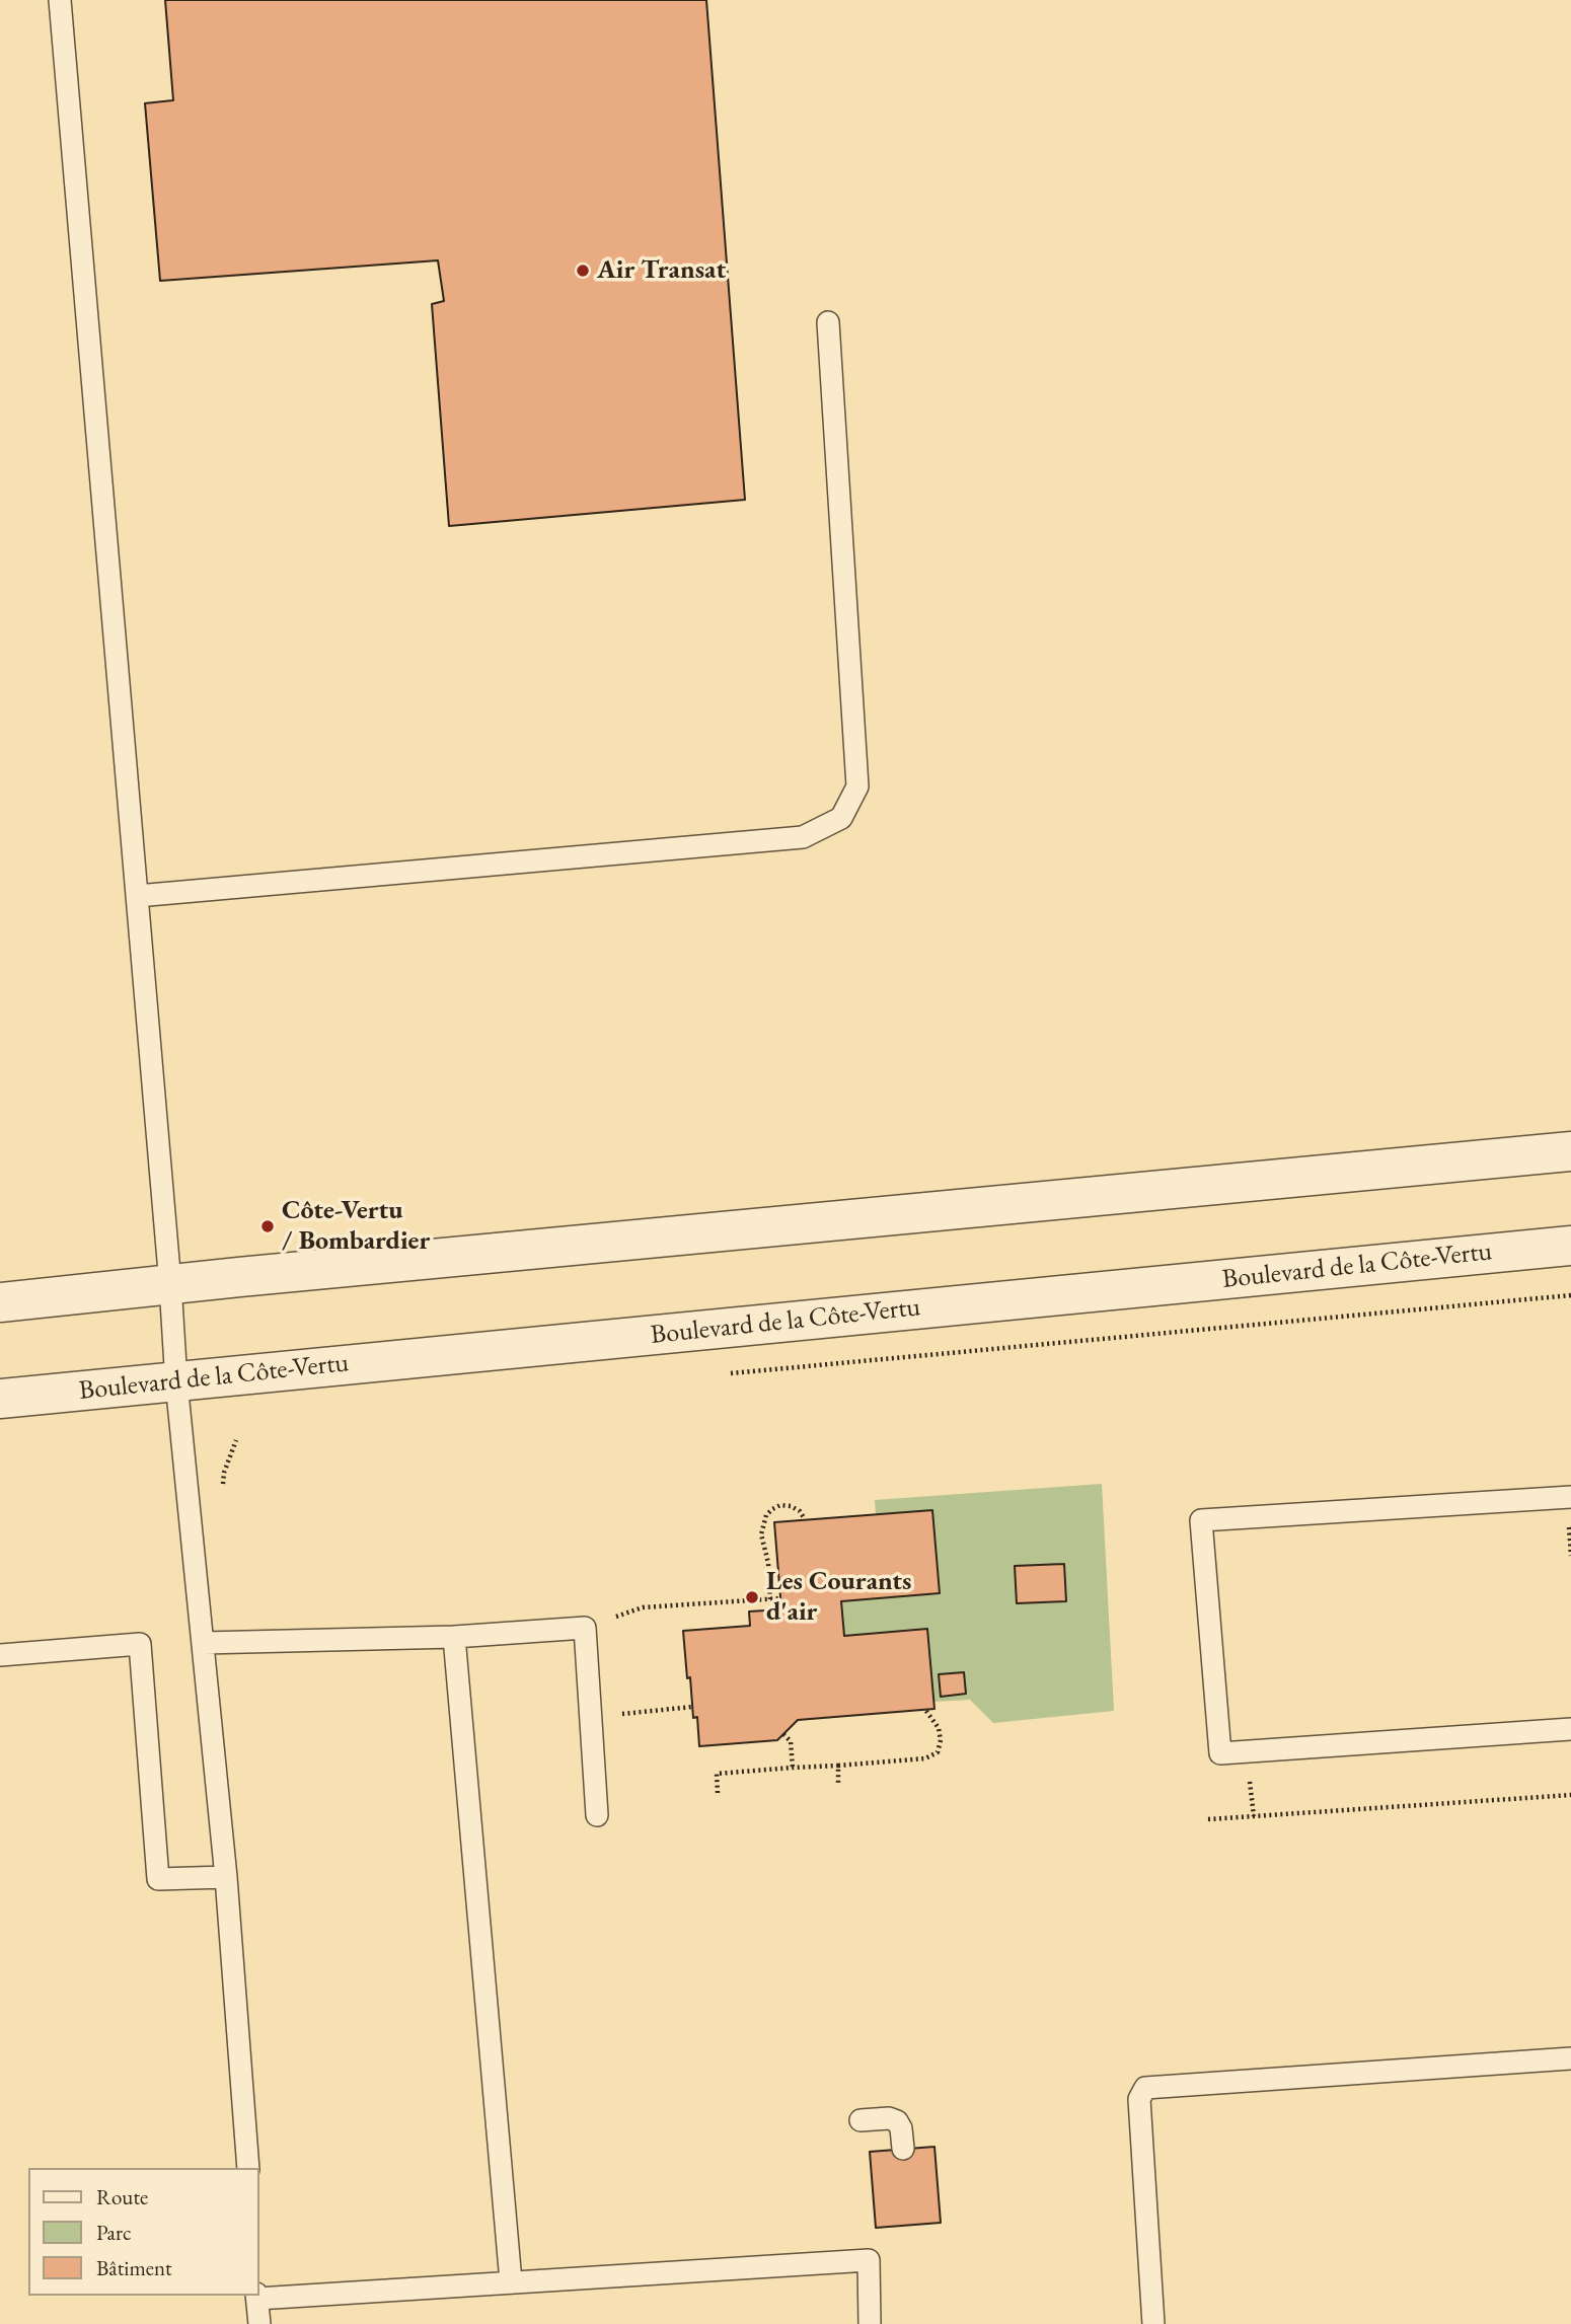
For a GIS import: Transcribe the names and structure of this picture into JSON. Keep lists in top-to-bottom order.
{
  "streets": {
    "street": ["Boulevard de la Côte-Vertu"]
  },
  "places": ["Air Transat", "Côte-Vertu / Bombardier", "Les Courants d'air"],
  "legend": ["Route", "Parc", "Bâtiment"]
}
